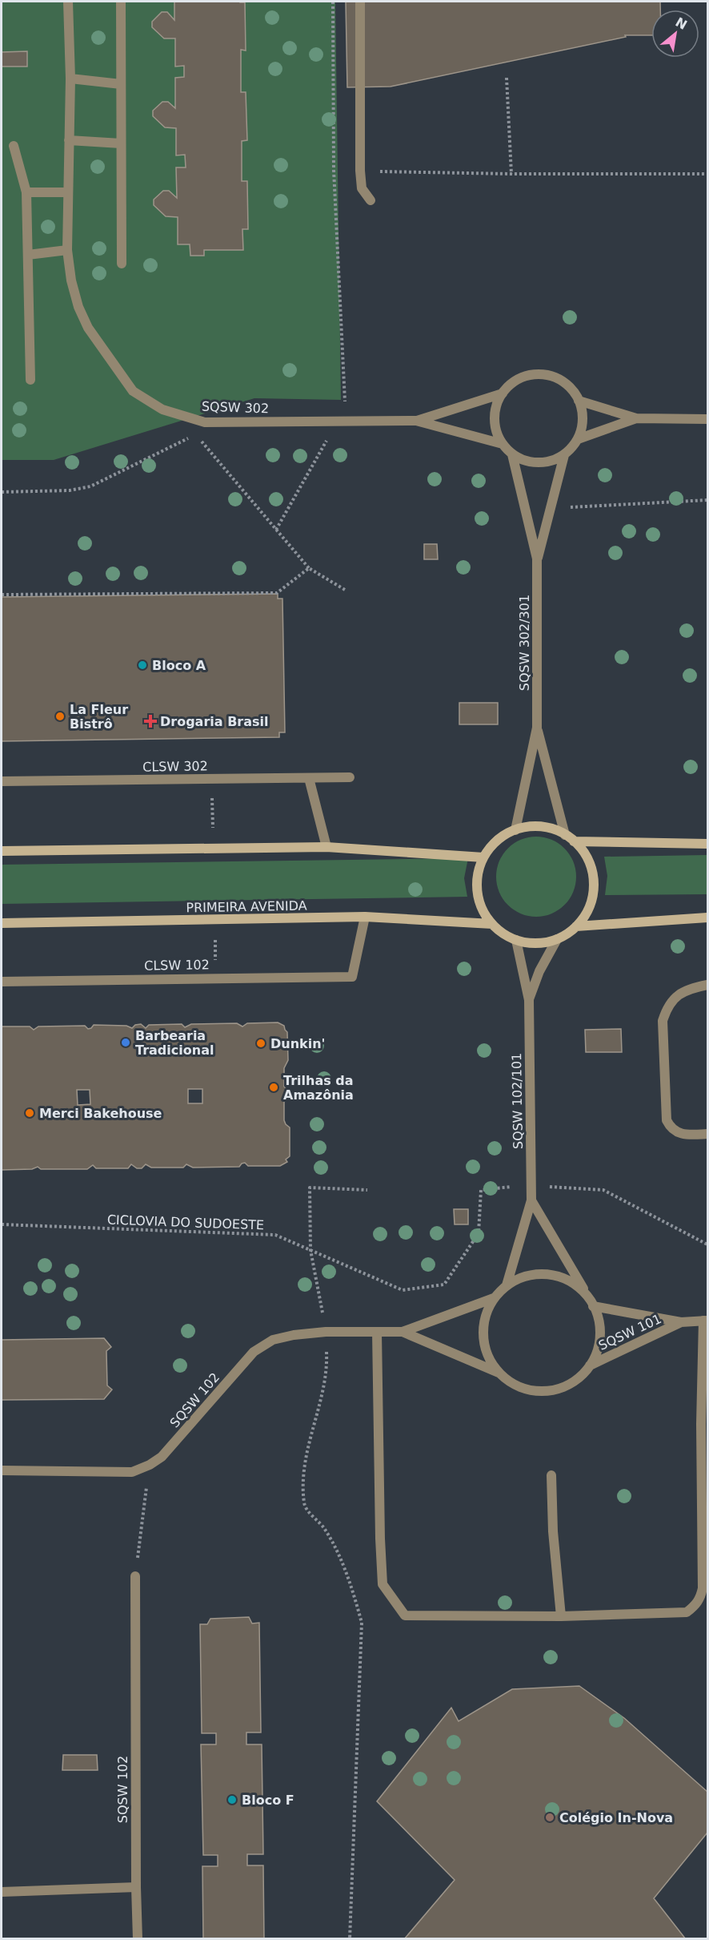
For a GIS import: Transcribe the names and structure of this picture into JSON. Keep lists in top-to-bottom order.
{
  "streets": {
    "main road": ["PRIMEIRA AVENIDA"],
    "street": [
      "SQSW 302",
      "SQSW 302/301",
      "CLSW 302",
      "CLSW 102",
      "SQSW 102/101",
      "SQSW 101",
      "SQSW 102"
    ],
    "path": ["CICLOVIA DO SUDOESTE"]
  },
  "crossings": [
    ["SQSW 302", "SQSW 302/301"],
    ["SQSW 302/301", "PRIMEIRA AVENIDA"],
    ["SQSW 302/301", "SQSW 102/101"],
    ["PRIMEIRA AVENIDA", "CLSW 102"],
    ["PRIMEIRA AVENIDA", "SQSW 102/101"],
    ["SQSW 102/101", "CICLOVIA DO SUDOESTE"],
    ["SQSW 102/101", "SQSW 101"],
    ["SQSW 102/101", "SQSW 102"],
    ["SQSW 101", "SQSW 102"]
  ],
  "places": {
    "other": [
      "Bloco A",
      "La Fleur Bistrô",
      "Barbearia Tradicional",
      "Dunkin'",
      "Trilhas da Amazônia",
      "Merci Bakehouse",
      "Bloco F",
      "Colégio In-Nova"
    ],
    "health": ["Drogaria Brasil"]
  },
  "north": "top right"
}
